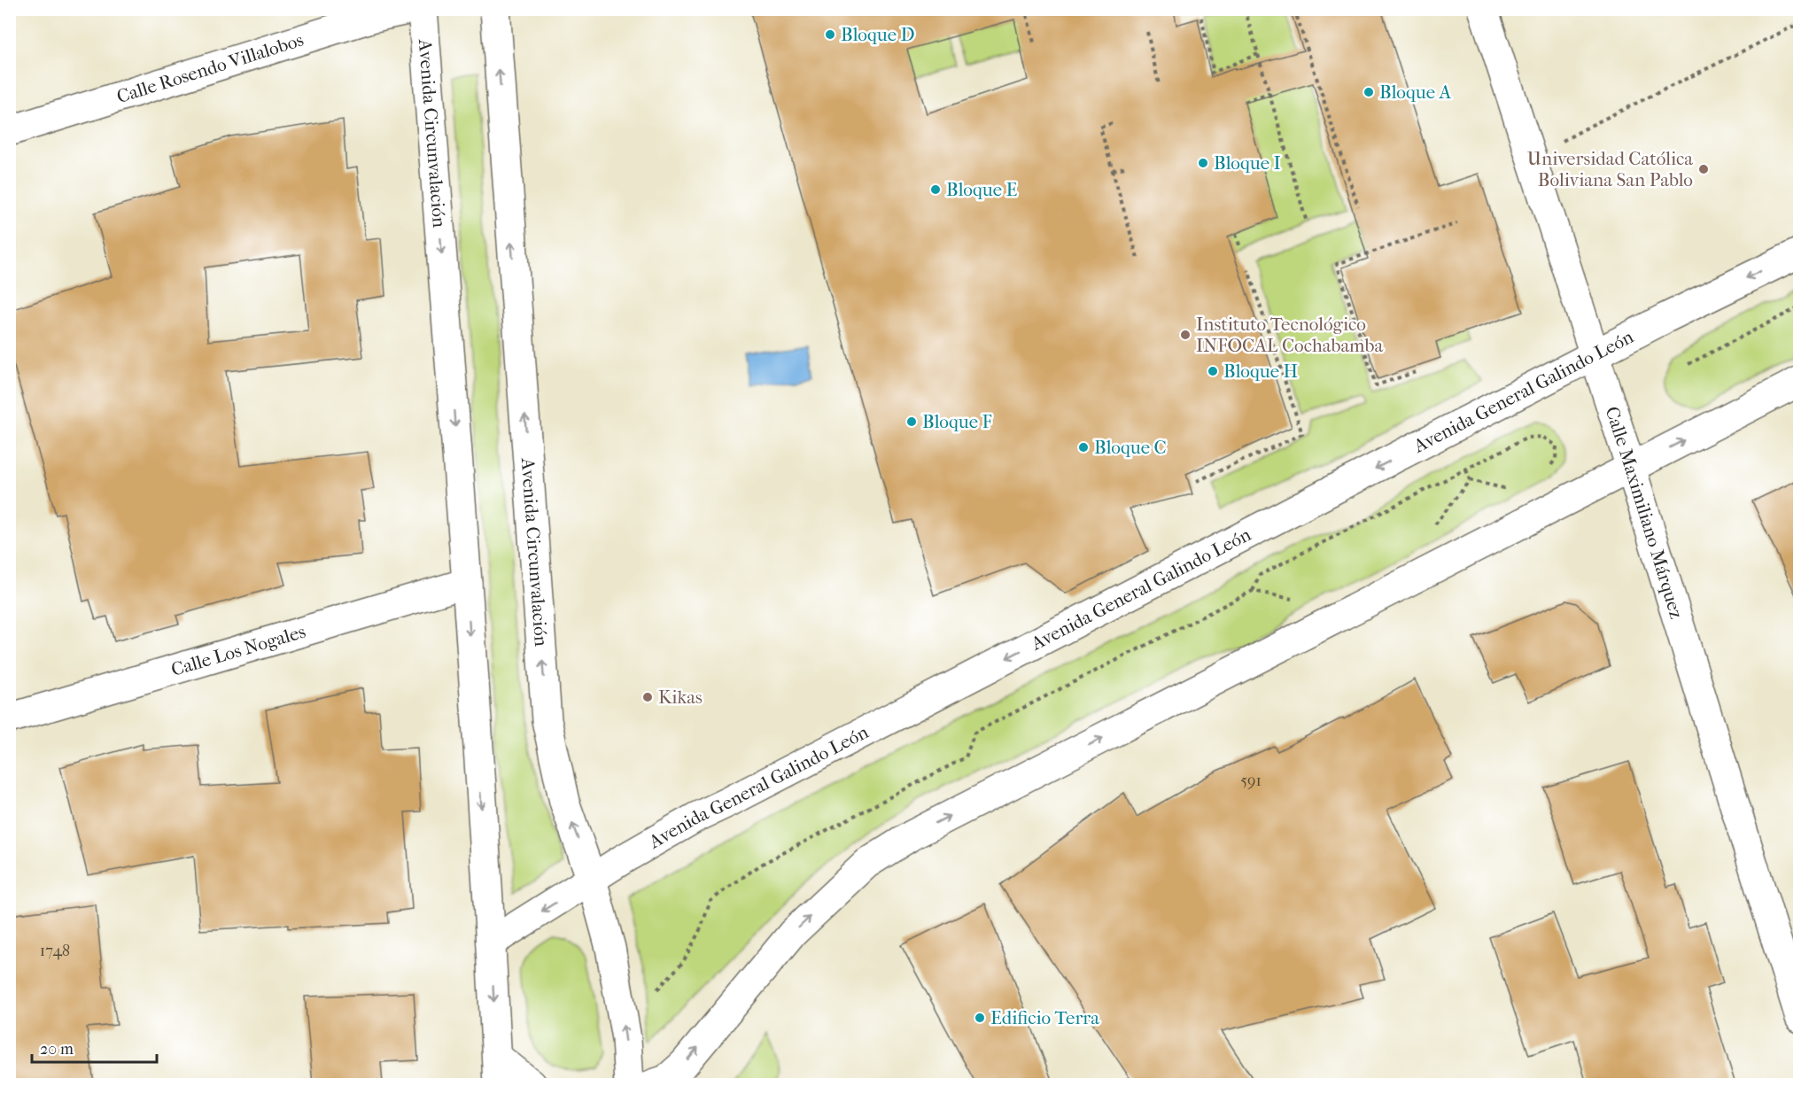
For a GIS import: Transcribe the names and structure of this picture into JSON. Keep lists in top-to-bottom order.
{
  "streets": {
    "main road": [
      "Calle Rosendo Villalobos",
      "Avenida Circunvalación",
      "Avenida General Galindo León",
      "Calle Maximiliano Márquez",
      "Calle Los Nogales"
    ]
  },
  "crossings": [
    ["Avenida Circunvalación", "Avenida General Galindo León"],
    ["Avenida Circunvalación", "Calle Los Nogales"],
    ["Avenida General Galindo León", "Calle Maximiliano Márquez"]
  ],
  "places": [
    "Bloque D",
    "Bloque A",
    "Bloque I",
    "Universidad Católica Boliviana San Pablo",
    "Bloque E",
    "Instituto Tecnológico INFOCAL Cochabamba",
    "Bloque H",
    "Bloque F",
    "Bloque C",
    "Kikas",
    "Edificio Terra"
  ],
  "house_numbers": ["591", "1748"],
  "scale_bar": "20 m"
}
